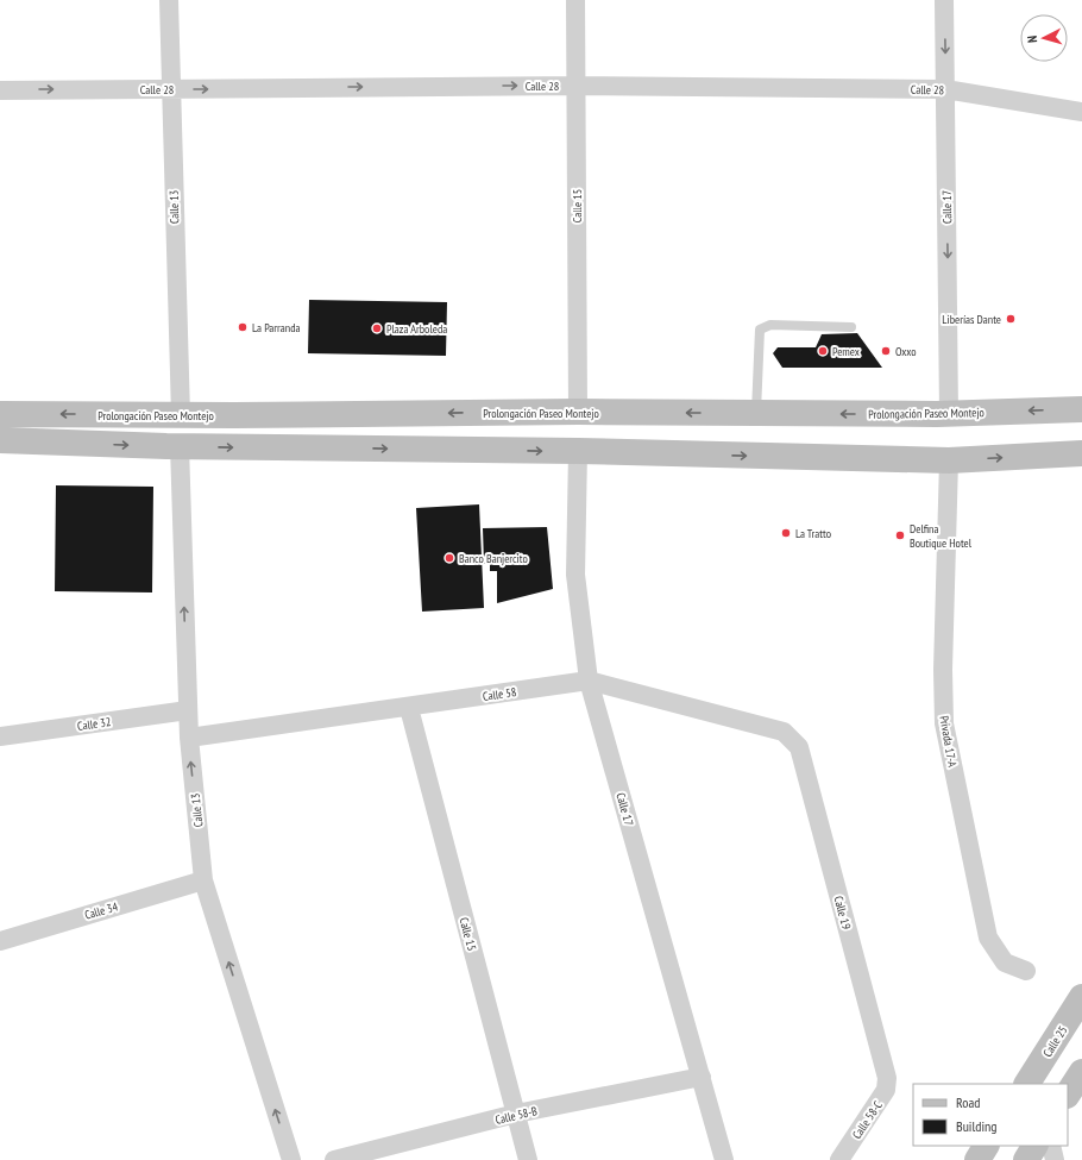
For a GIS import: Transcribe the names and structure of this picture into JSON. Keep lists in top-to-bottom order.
{
  "streets": {
    "main road": ["Prolongación Paseo Montejo", "Calle 25"],
    "street": [
      "Calle 28",
      "Calle 15",
      "Calle 13",
      "Calle 17",
      "Calle 58",
      "Calle 32",
      "Privada 17-A",
      "Calle 34",
      "Calle 19",
      "Calle 58-B",
      "Calle 58-C"
    ]
  },
  "crossings": [
    ["Calle 28", "Calle 15"],
    ["Calle 28", "Calle 13"],
    ["Calle 28", "Calle 17"],
    ["Calle 15", "Prolongación Paseo Montejo"],
    ["Calle 15", "Calle 58"],
    ["Calle 15", "Calle 58-B"],
    ["Calle 13", "Prolongación Paseo Montejo"],
    ["Calle 13", "Calle 58"],
    ["Calle 13", "Calle 32"],
    ["Calle 13", "Calle 34"],
    ["Calle 17", "Prolongación Paseo Montejo"],
    ["Calle 17", "Calle 58"],
    ["Calle 17", "Calle 58-B"],
    ["Calle 58", "Calle 19"],
    ["Calle 19", "Calle 58-C"]
  ],
  "one_way": ["Calle 28", "Calle 13", "Calle 17"],
  "places": [
    "Liberías Dante",
    "La Parranda",
    "Plaza Arboleda",
    "Pemex",
    "Oxxo",
    "La Tratto",
    "Delfina Boutique Hotel",
    "Banco Banjercito"
  ],
  "legend": ["Road", "Building"],
  "north": "left"
}
